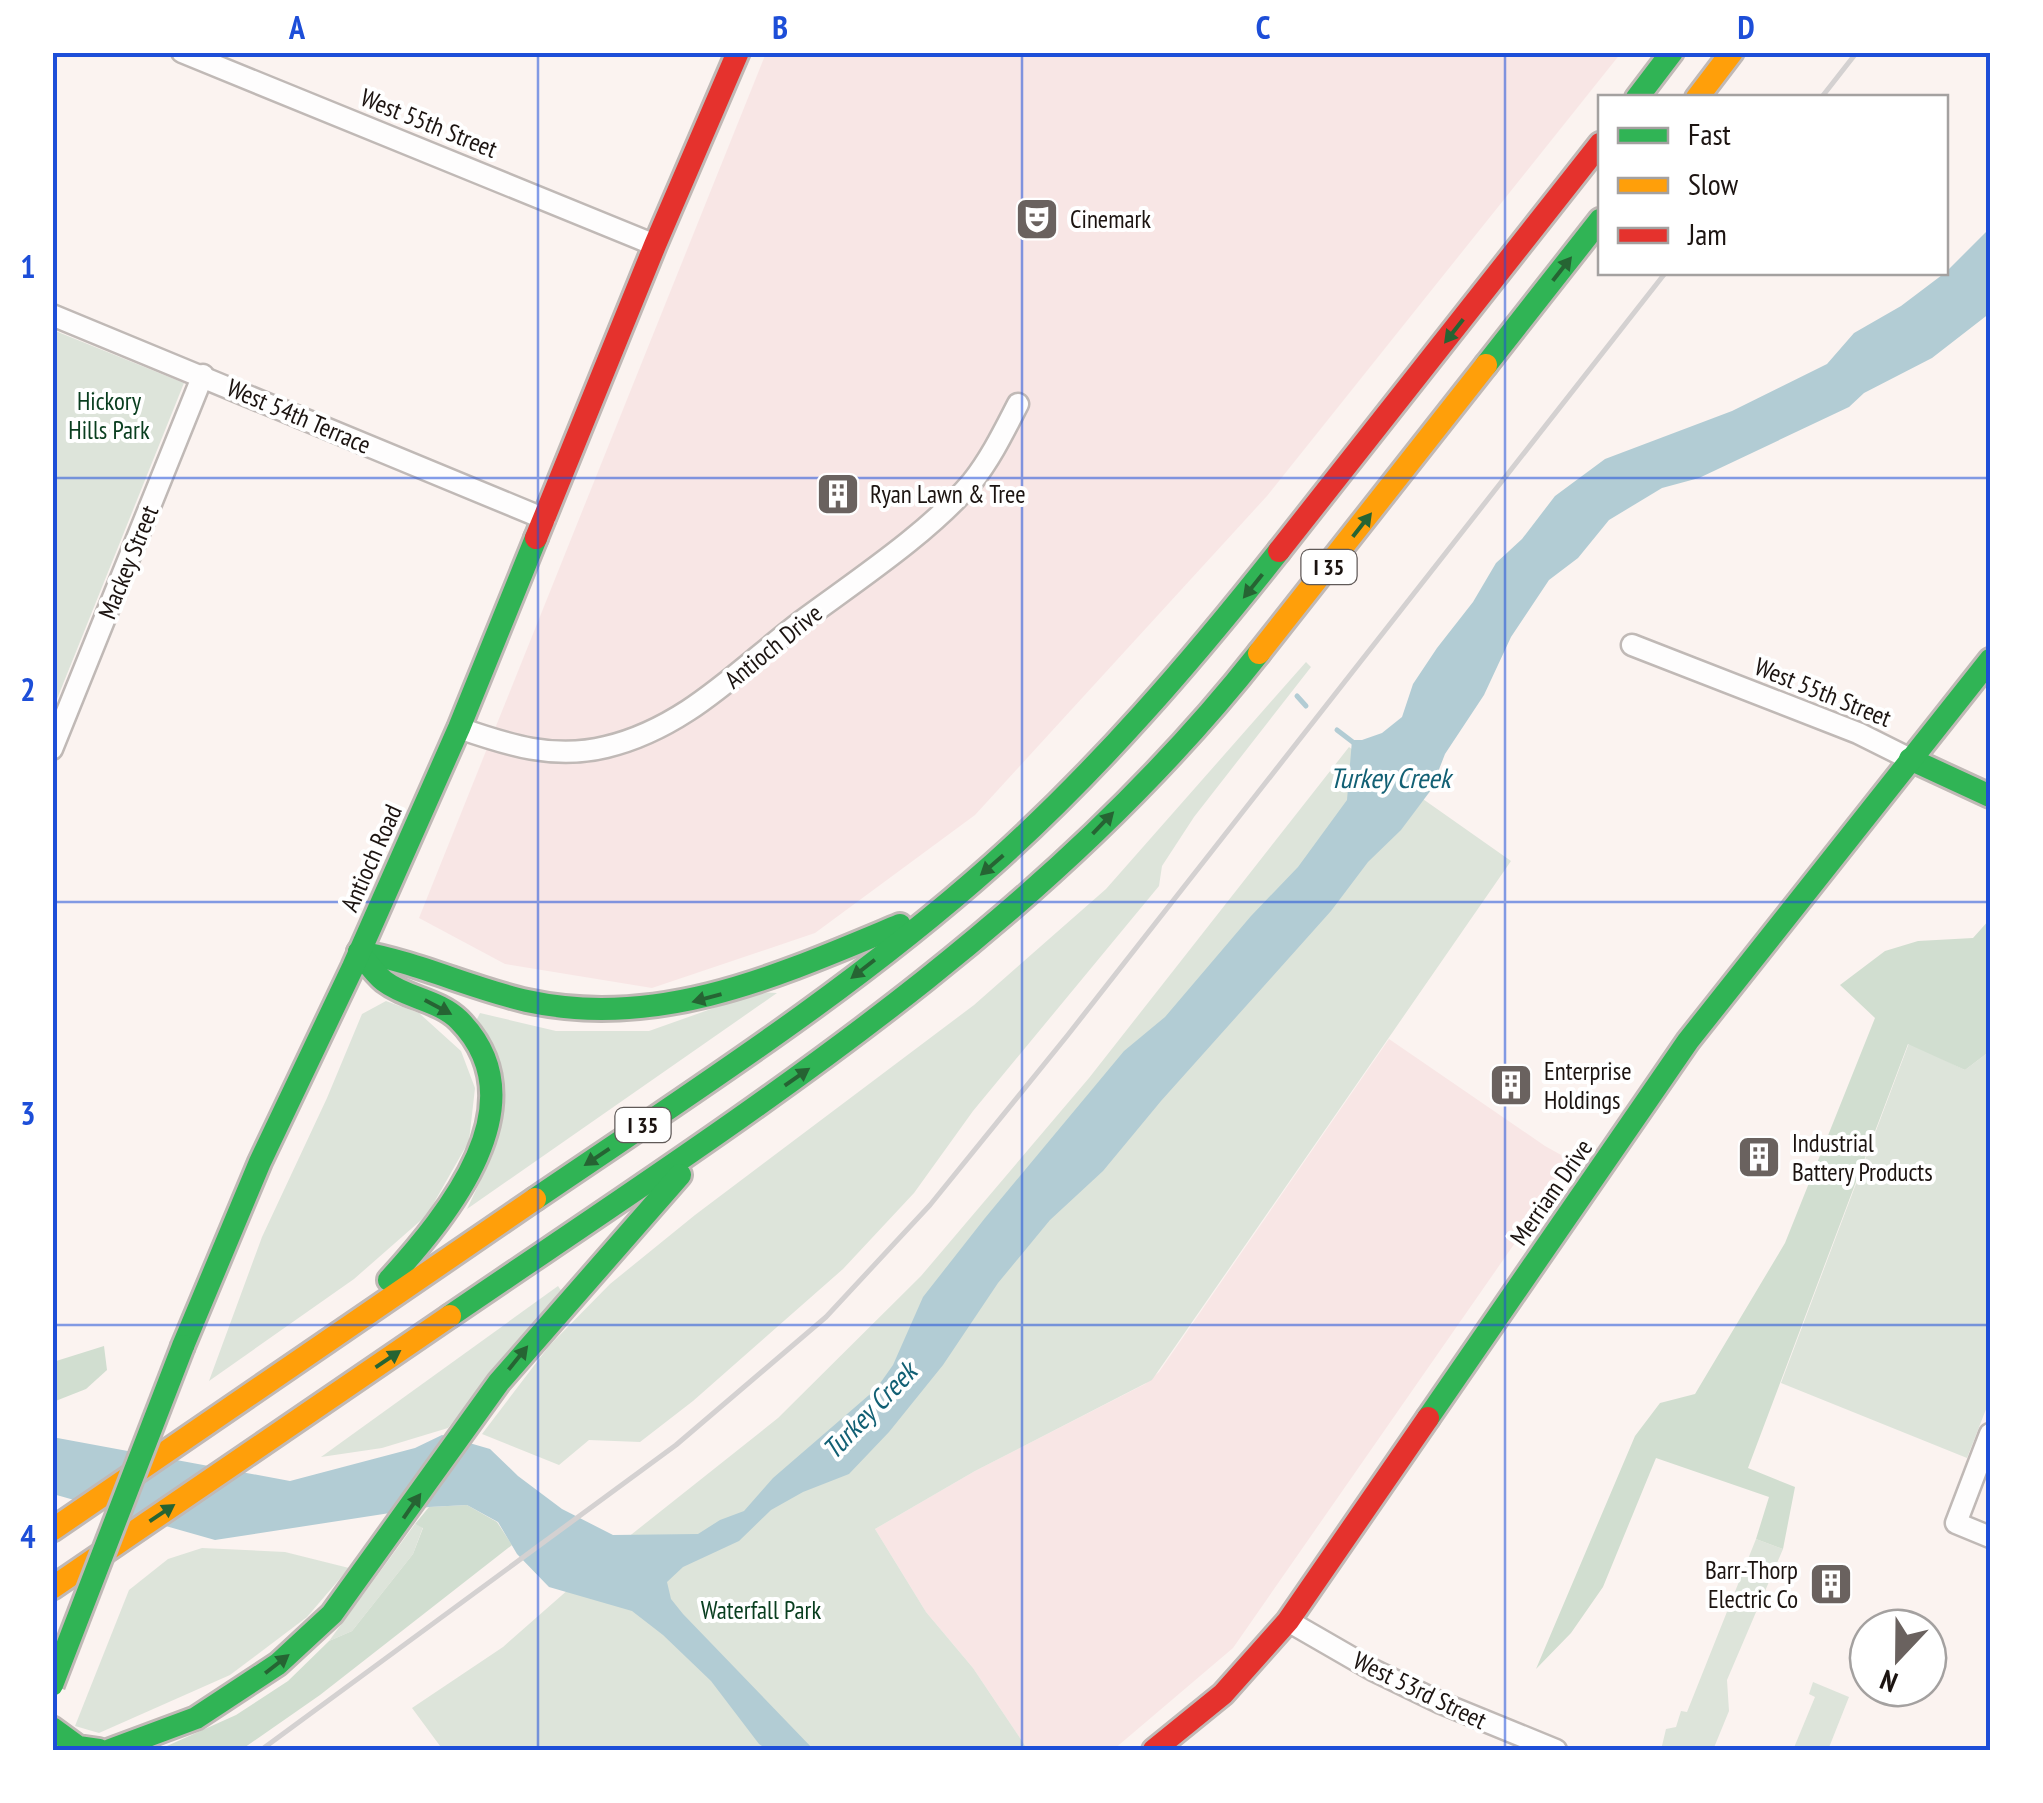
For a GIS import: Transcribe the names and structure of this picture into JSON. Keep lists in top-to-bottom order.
{
  "streets": {
    "main road": [
      "West 55th Street",
      "I 35",
      "Antioch Road",
      "Merriam Drive"
    ],
    "street": [
      "West 54th Terrace",
      "Mackey Street",
      "Antioch Drive",
      "West 53rd Street"
    ]
  },
  "crossings": [
    ["West 55th Street", "Antioch Road"],
    ["West 55th Street", "Merriam Drive"],
    ["West 54th Terrace", "Mackey Street"],
    ["West 54th Terrace", "Antioch Road"],
    ["Antioch Drive", "Antioch Road"],
    ["Merriam Drive", "West 53rd Street"]
  ],
  "water": ["Turkey Creek"],
  "parks": ["Hickory Hills Park", "Waterfall Park"],
  "places": {
    "theatre": ["Cinemark"],
    "building": [
      "Ryan Lawn & Tree",
      "Enterprise Holdings",
      "Industrial Battery Products",
      "Barr-Thorp Electric Co"
    ]
  },
  "legend": ["Fast", "Slow", "Jam"],
  "north": "bottom",
  "grid": {
    "columns": [
      "A",
      "B",
      "C",
      "D"
    ],
    "rows": [
      "1",
      "2",
      "3",
      "4"
    ]
  }
}
